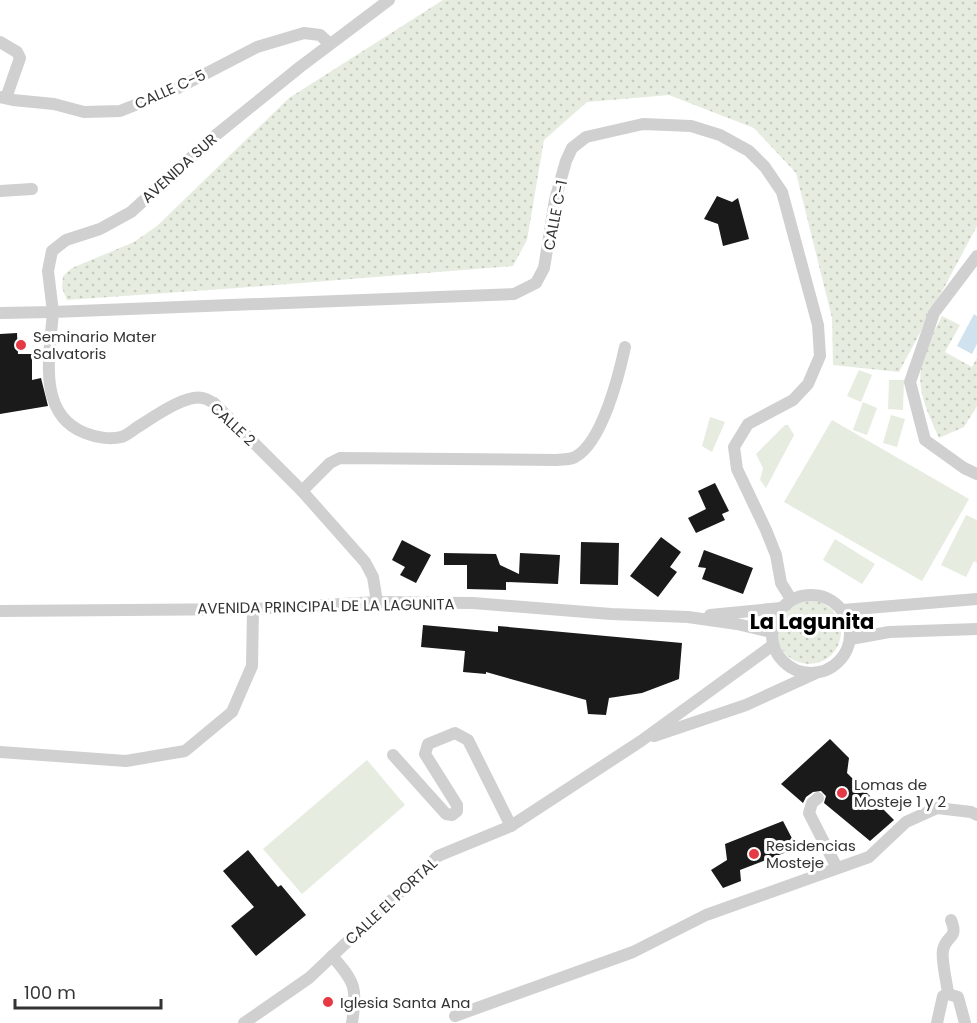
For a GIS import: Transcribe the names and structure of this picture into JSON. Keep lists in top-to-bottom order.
{
  "streets": {
    "street": [
      "CALLE C-5",
      "AVENIDA SUR",
      "CALLE C-1",
      "CALLE 2",
      "AVENIDA PRINCIPAL DE LA LAGUNITA",
      "CALLE EL PORTAL"
    ]
  },
  "crossings": [
    ["CALLE C-5", "AVENIDA SUR"],
    ["AVENIDA SUR", "CALLE C-1"],
    ["AVENIDA SUR", "CALLE 2"],
    ["CALLE C-1", "CALLE 2"],
    ["CALLE C-1", "AVENIDA PRINCIPAL DE LA LAGUNITA"],
    ["CALLE C-1", "CALLE EL PORTAL"],
    ["CALLE 2", "AVENIDA PRINCIPAL DE LA LAGUNITA"],
    ["AVENIDA PRINCIPAL DE LA LAGUNITA", "CALLE EL PORTAL"]
  ],
  "districts": ["La Lagunita"],
  "places": [
    "Seminario Mater Salvatoris",
    "Lomas de Mosteje 1 y 2",
    "Residencias Mosteje",
    "Iglesia Santa Ana"
  ],
  "scale_bar": "100 m"
}
